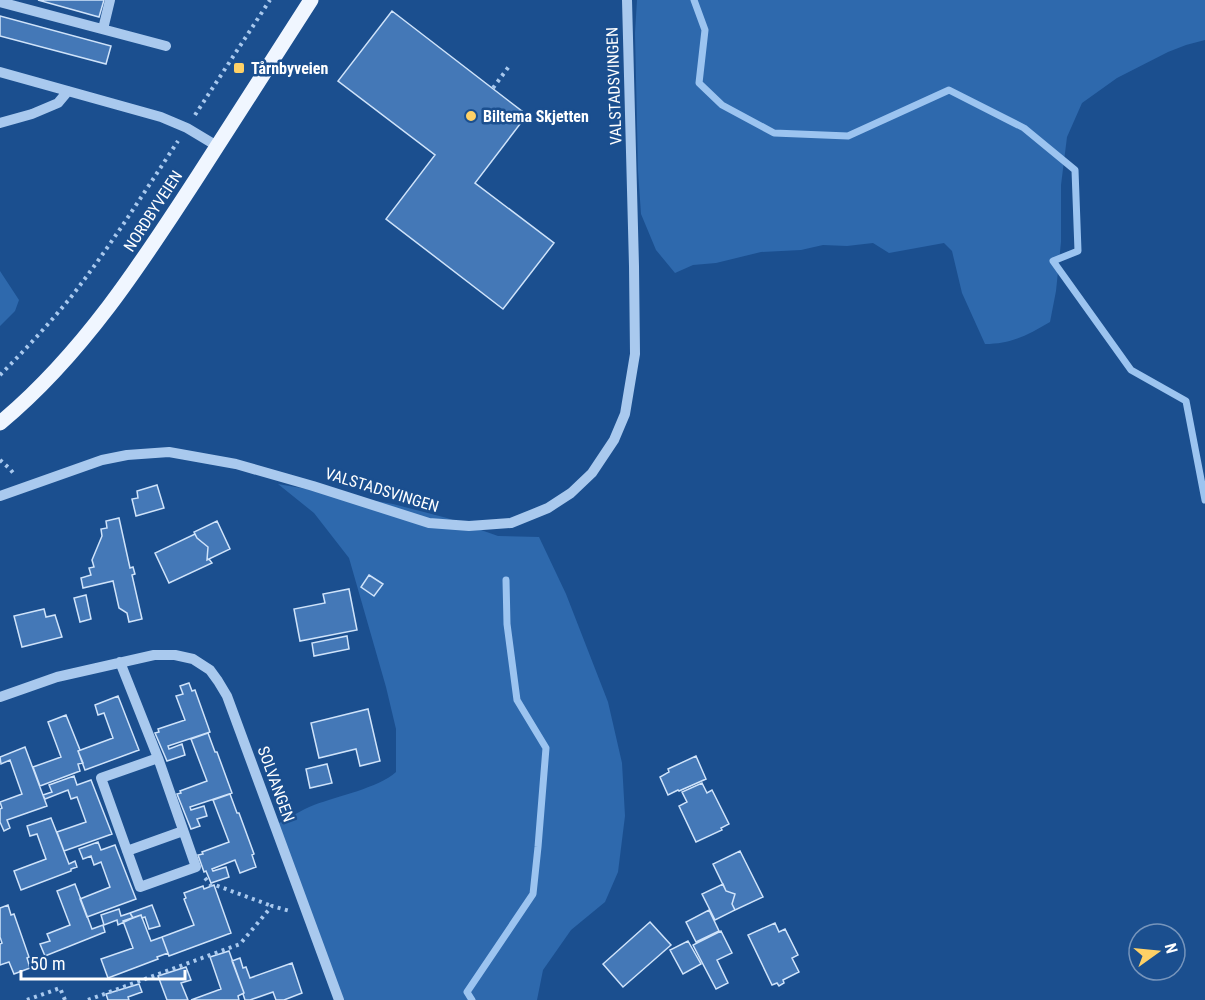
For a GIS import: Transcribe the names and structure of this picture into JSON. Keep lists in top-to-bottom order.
{
  "streets": {
    "main road": ["NORDBYVEIEN"],
    "street": ["VALSTADSVINGEN", "SOLVANGEN"]
  },
  "places": {
    "transit": ["Tårnbyveien"],
    "other": ["Biltema Skjetten"]
  },
  "scale_bar": "50 m",
  "north": "right"
}
